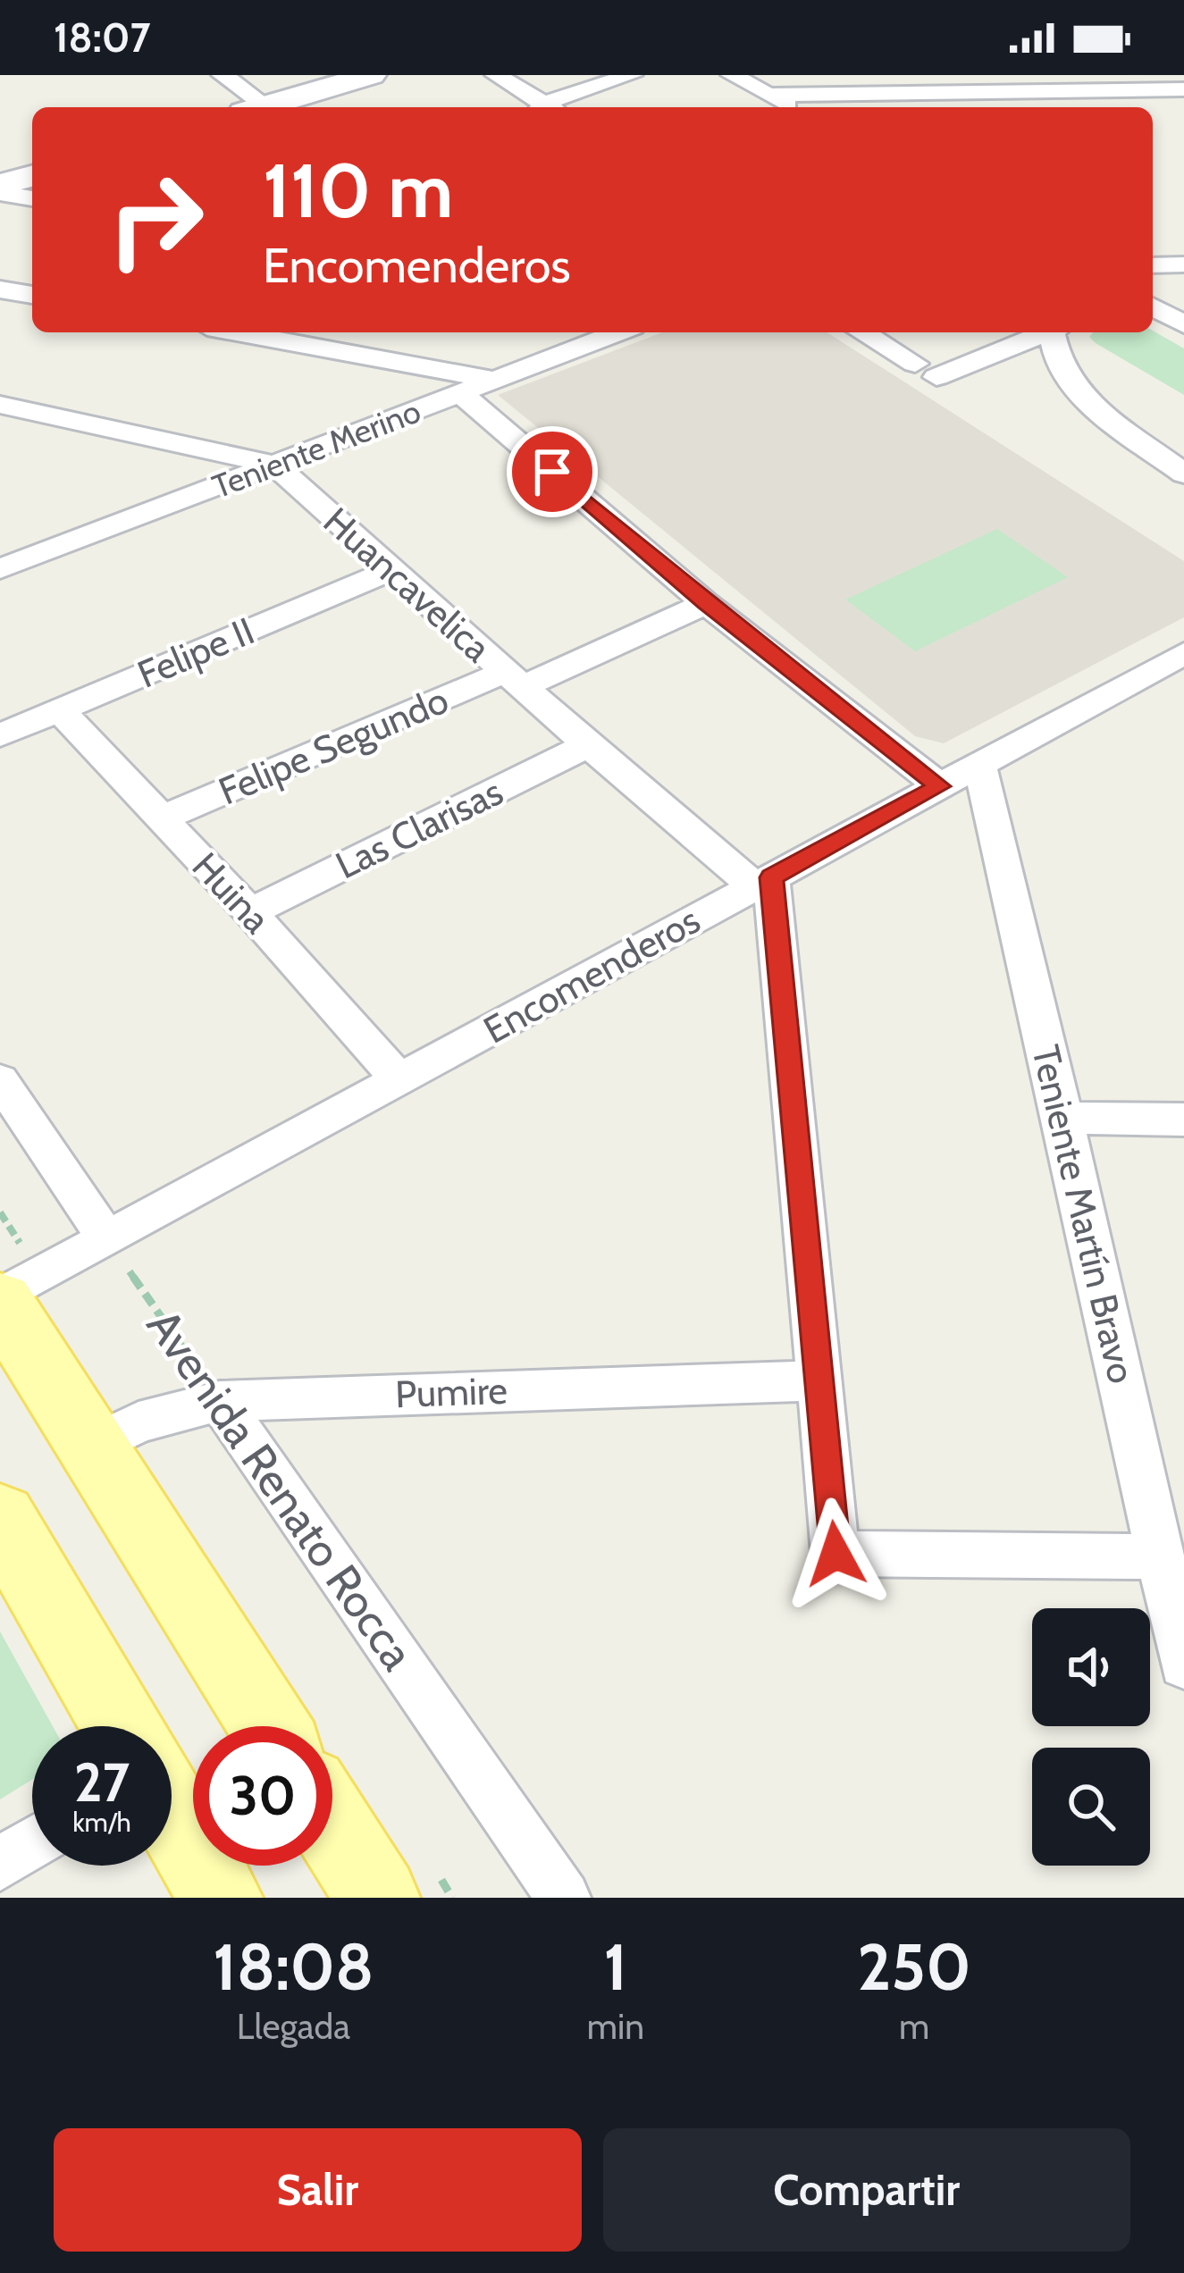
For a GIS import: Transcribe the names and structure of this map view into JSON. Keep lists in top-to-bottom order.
{
  "streets": {
    "street": [
      "Teniente Merino",
      "Huancavelica",
      "Felipe II",
      "Felipe Segundo",
      "Las Clarisas",
      "Huina",
      "Encomenderos",
      "Teniente Martín Bravo",
      "Pumire",
      "Avenida Renato Rocca"
    ]
  },
  "crossings": [
    ["Teniente Merino", "Huancavelica"],
    ["Huancavelica", "Felipe II"],
    ["Huancavelica", "Felipe Segundo"],
    ["Huancavelica", "Las Clarisas"],
    ["Huancavelica", "Encomenderos"],
    ["Felipe II", "Huina"],
    ["Felipe Segundo", "Huina"],
    ["Las Clarisas", "Huina"],
    ["Huina", "Encomenderos"],
    ["Encomenderos", "Teniente Martín Bravo"],
    ["Encomenderos", "Avenida Renato Rocca"],
    ["Pumire", "Avenida Renato Rocca"]
  ],
  "page": {
    "status": "18:07",
    "turn": ["110 m", "Encomenderos"],
    "speed": "27 km/h",
    "limit": "30",
    "eta": [
      "18:08",
      "Llegada",
      "1",
      "min",
      "250",
      "m"
    ],
    "buttons": ["Salir", "Compartir"]
  }
}
